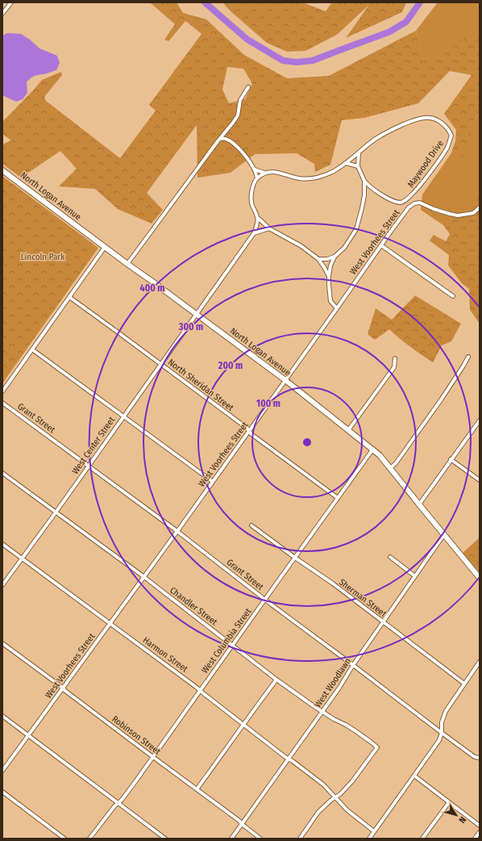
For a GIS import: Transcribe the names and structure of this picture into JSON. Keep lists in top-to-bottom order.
{
  "streets": {
    "street": [
      "Maywood Drive",
      "North Logan Avenue",
      "West Voorhees Street",
      "North Sheridan Street",
      "Grant Street",
      "West Center Street",
      "Sherman Street",
      "Chandler Street",
      "West Columbia Street",
      "Harmon Street",
      "West Woodlawn",
      "Robinson Street"
    ]
  },
  "crossings": [
    ["Maywood Drive", "West Voorhees Street"],
    ["North Logan Avenue", "West Voorhees Street"],
    ["North Logan Avenue", "West Center Street"],
    ["North Logan Avenue", "West Columbia Street"],
    ["North Logan Avenue", "West Woodlawn"],
    ["West Voorhees Street", "North Sheridan Street"],
    ["West Voorhees Street", "Grant Street"],
    ["West Voorhees Street", "Chandler Street"],
    ["West Voorhees Street", "Harmon Street"],
    ["West Voorhees Street", "Robinson Street"],
    ["North Sheridan Street", "West Center Street"],
    ["North Sheridan Street", "West Columbia Street"],
    ["Grant Street", "West Center Street"],
    ["Grant Street", "West Columbia Street"],
    ["Grant Street", "West Woodlawn"],
    ["West Center Street", "Chandler Street"],
    ["West Center Street", "Harmon Street"],
    ["Sherman Street", "West Columbia Street"],
    ["Sherman Street", "West Woodlawn"],
    ["Chandler Street", "West Columbia Street"],
    ["Chandler Street", "Harmon Street"],
    ["Chandler Street", "West Woodlawn"],
    ["West Columbia Street", "Harmon Street"],
    ["West Columbia Street", "Robinson Street"],
    ["Harmon Street", "West Woodlawn"],
    ["West Woodlawn", "Robinson Street"]
  ],
  "parks": ["Lincoln Park"],
  "north": "bottom right",
  "rings": [
    "400 m",
    "300 m",
    "200 m",
    "100 m"
  ]
}
